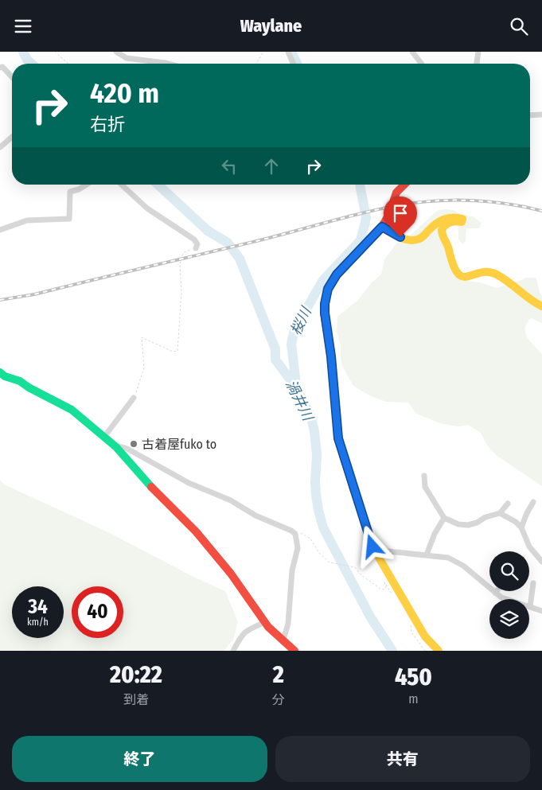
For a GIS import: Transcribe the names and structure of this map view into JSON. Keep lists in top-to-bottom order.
{
  "water": ["桜川", "渦井川"],
  "places": ["古着屋fuko to"],
  "page": {
    "header": "Waylane",
    "turn": ["420 m", "右折"],
    "speed": "34 km/h",
    "limit": "40",
    "eta": [
      "20:22",
      "到着",
      "2",
      "分",
      "450",
      "m"
    ],
    "buttons": ["終了", "共有"]
  }
}
